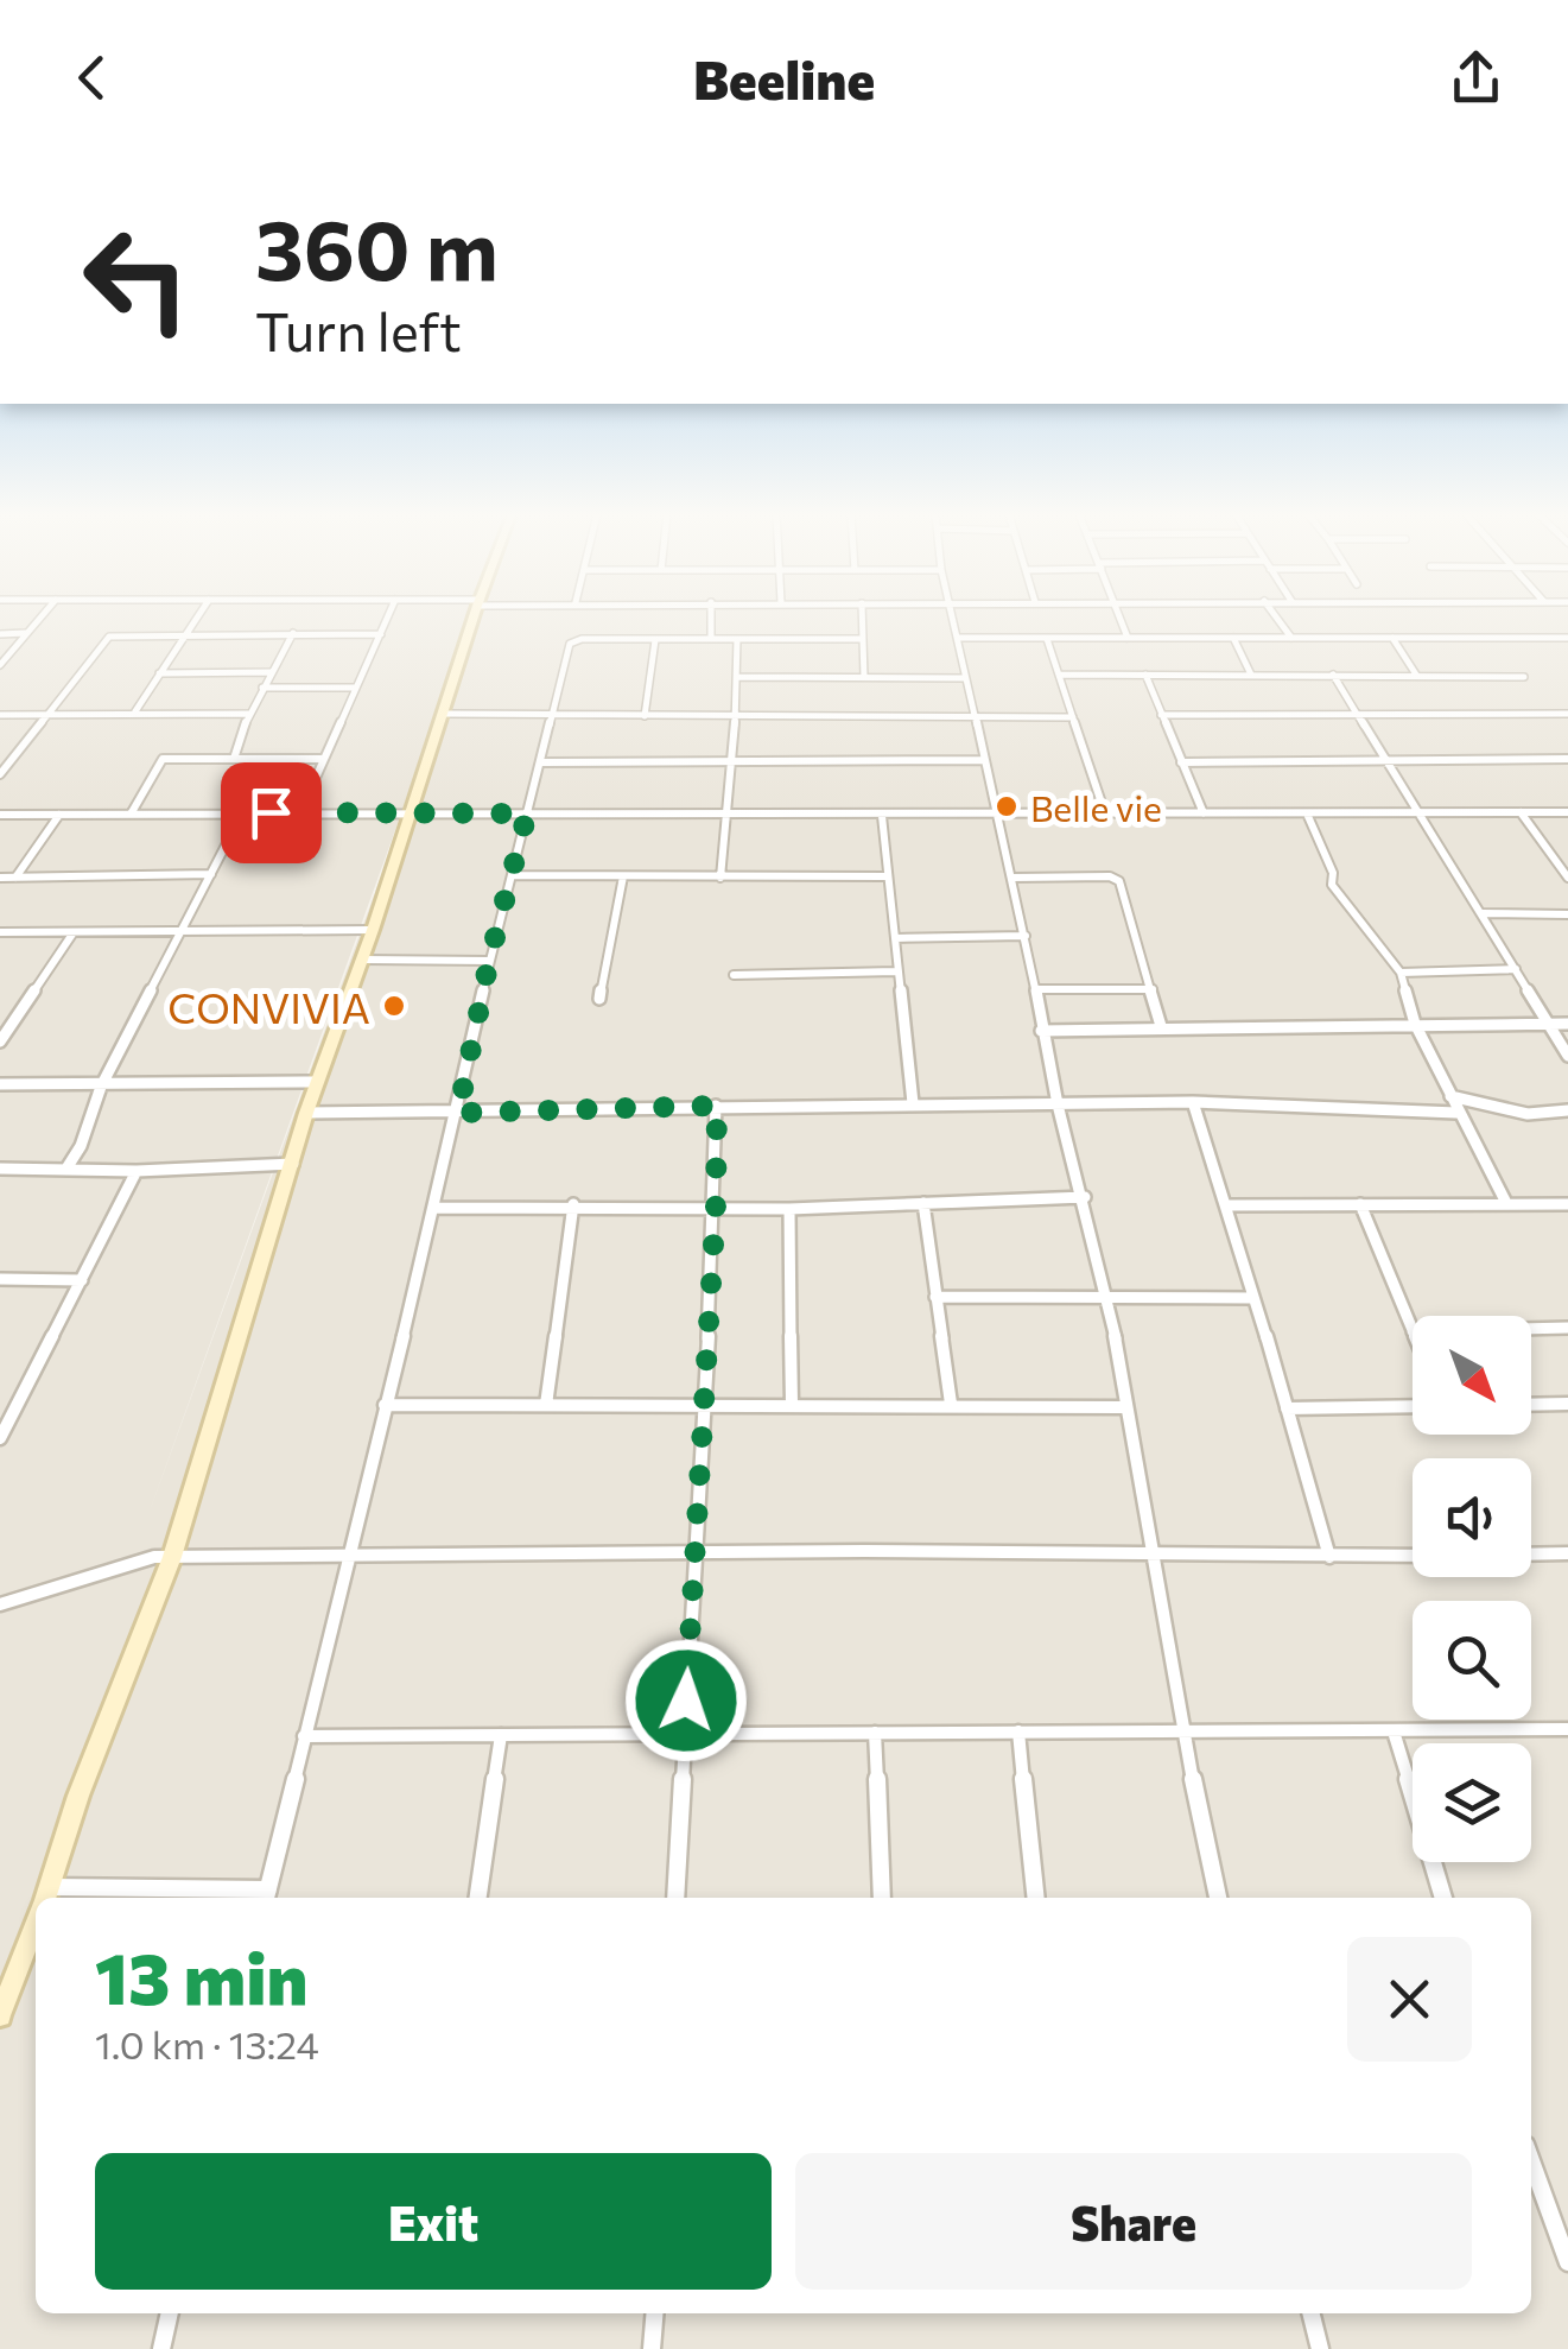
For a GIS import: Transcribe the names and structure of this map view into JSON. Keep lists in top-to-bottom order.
{
  "places": ["Belle vie", "CONVIVIA"],
  "north": "bottom right",
  "page": {
    "header": "Beeline",
    "turn": ["360 m", "Turn left"],
    "heading": ["13 min", "1.0 km · 13:24"],
    "buttons": ["Exit", "Share"]
  }
}
